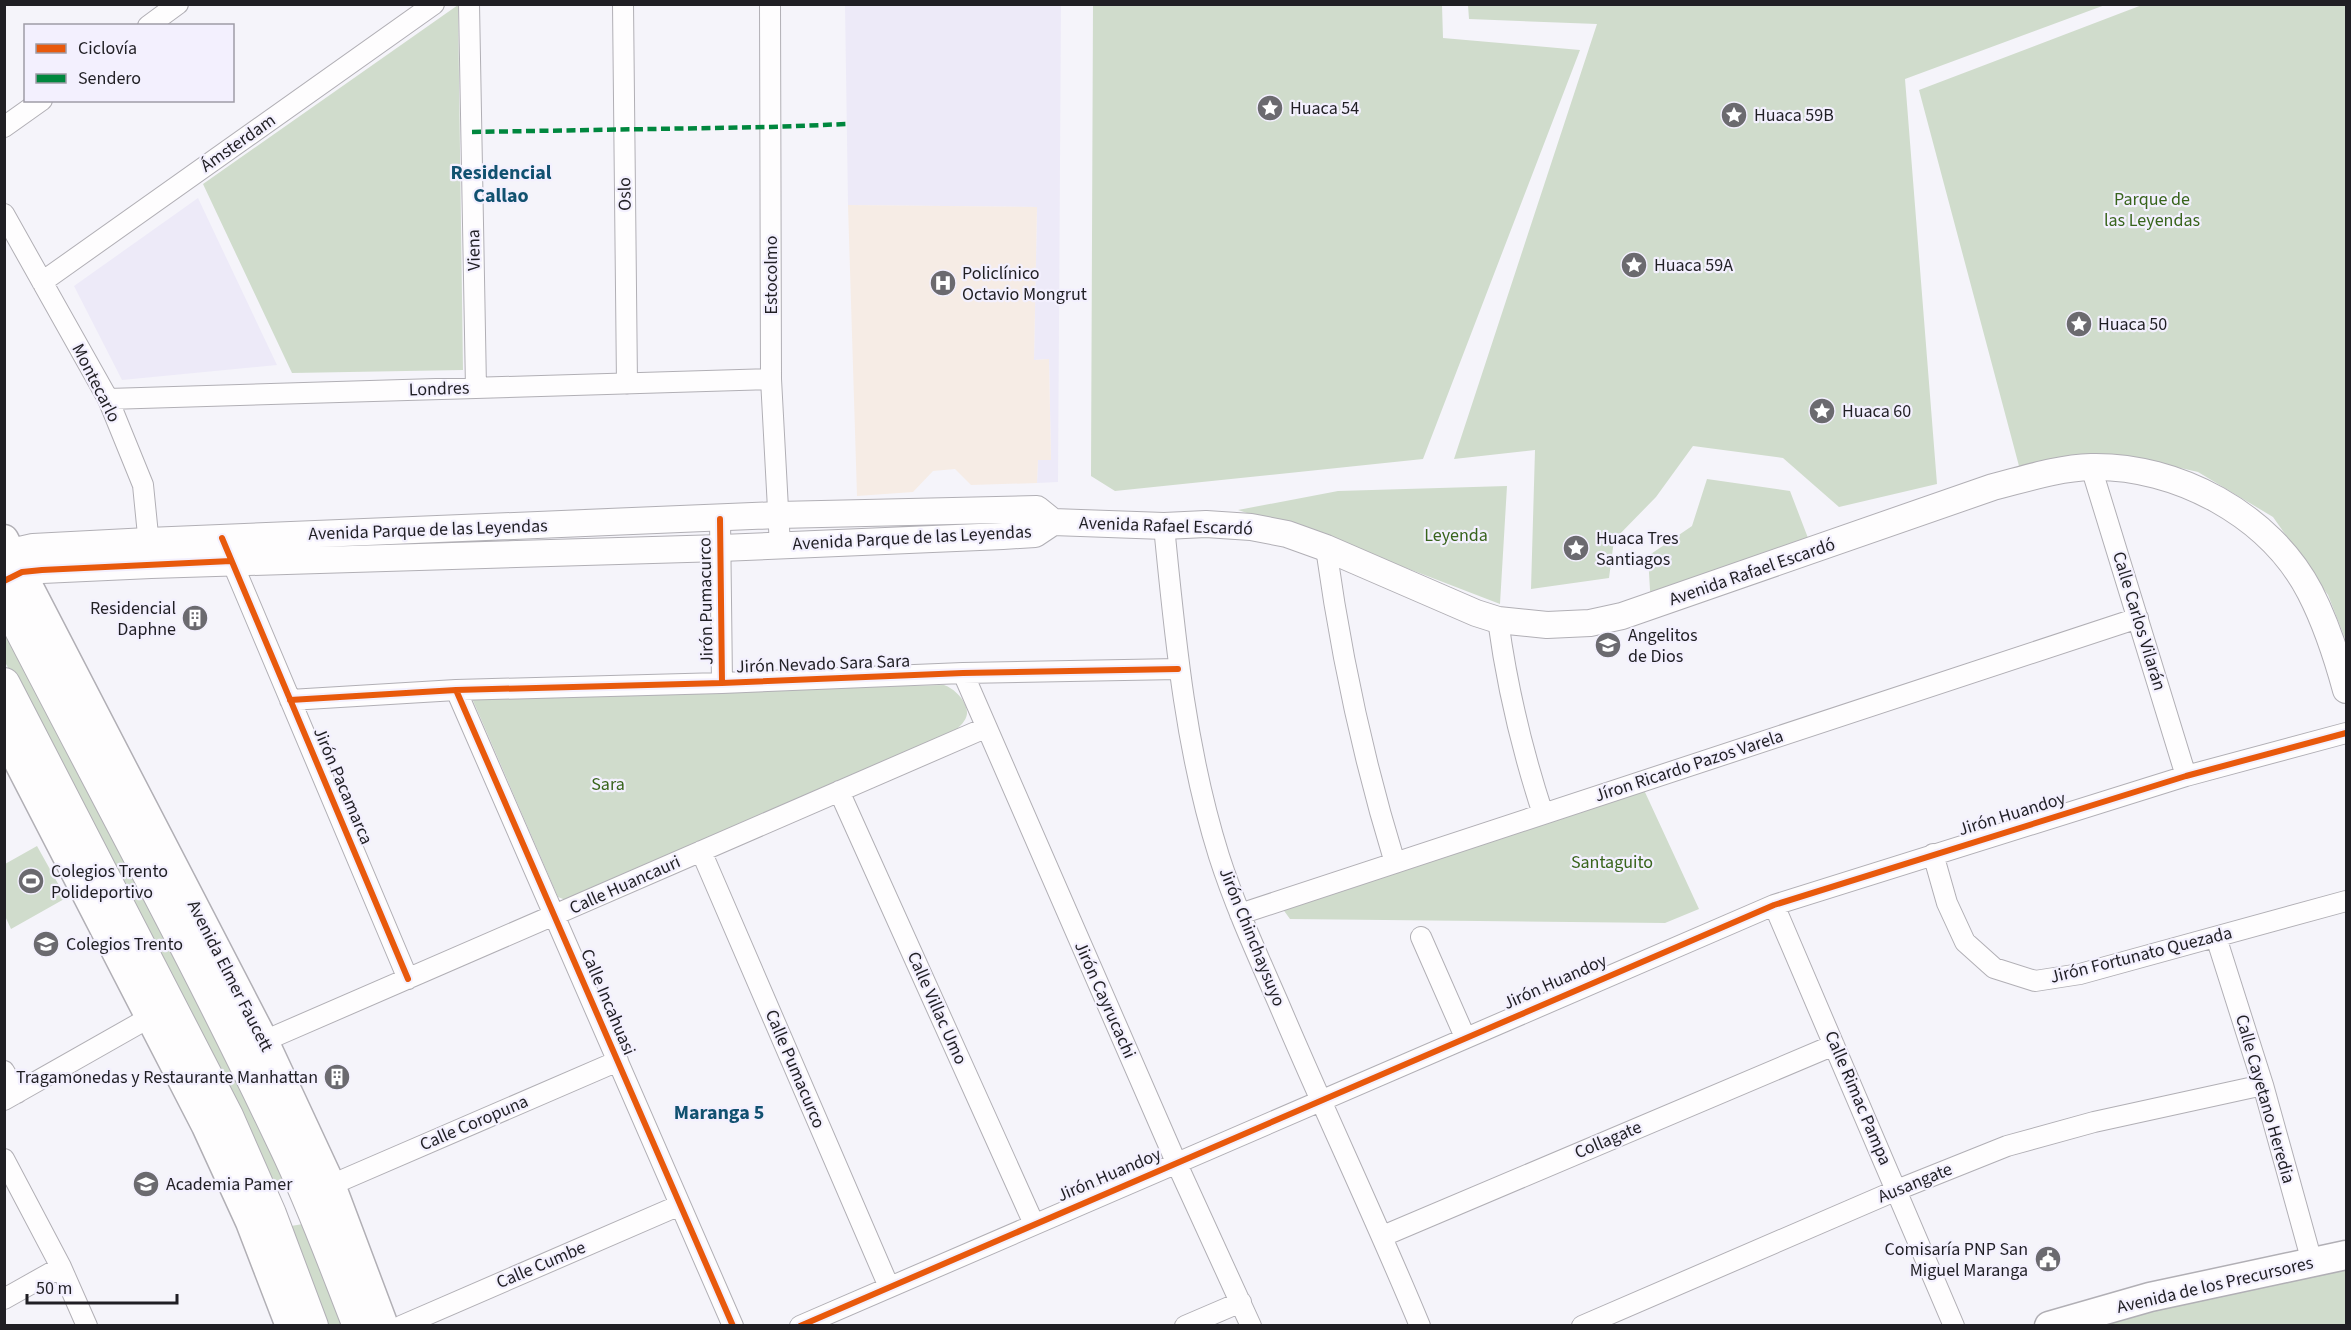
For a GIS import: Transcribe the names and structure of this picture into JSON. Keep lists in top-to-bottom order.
{
  "streets": {
    "main road": ["Avenida Elmer Faucett", "Avenida de los Precursores"],
    "street": [
      "Ámsterdam",
      "Oslo",
      "Viena",
      "Estocolmo",
      "Montecarlo",
      "Londres",
      "Avenida Rafael Escardó",
      "Avenida Parque de las Leyendas",
      "Jirón Pumacurco",
      "Calle Carlos Vilarán",
      "Jirón Nevado Sara Sara",
      "Jíron Ricardo Pazos Varela",
      "Jirón Pacamarca",
      "Jirón Huandoy",
      "Calle Huancauri",
      "Jirón Chinchaysuyo",
      "Jirón Fortunato Quezada",
      "Jirón Cayrucachi",
      "Calle Incahuasi",
      "Calle Villac Umo",
      "Calle Pumacurco",
      "Calle Rimac Pampa",
      "Calle Cayetano Heredia",
      "Calle Coropuna",
      "Collagate",
      "Ausangate",
      "Calle Cumbe"
    ]
  },
  "crossings": [
    ["Ámsterdam", "Montecarlo"],
    ["Oslo", "Londres"],
    ["Viena", "Londres"],
    ["Estocolmo", "Londres"],
    ["Estocolmo", "Avenida Parque de las Leyendas"],
    ["Montecarlo", "Londres"],
    ["Montecarlo", "Avenida Parque de las Leyendas"],
    ["Avenida Rafael Escardó", "Avenida Parque de las Leyendas"],
    ["Avenida Rafael Escardó", "Calle Carlos Vilarán"],
    ["Avenida Rafael Escardó", "Jirón Chinchaysuyo"],
    ["Avenida Parque de las Leyendas", "Jirón Pumacurco"],
    ["Avenida Parque de las Leyendas", "Jirón Pacamarca"],
    ["Avenida Parque de las Leyendas", "Avenida Elmer Faucett"],
    ["Jirón Pumacurco", "Jirón Nevado Sara Sara"],
    ["Calle Carlos Vilarán", "Jíron Ricardo Pazos Varela"],
    ["Calle Carlos Vilarán", "Jirón Huandoy"],
    ["Jirón Nevado Sara Sara", "Jirón Pacamarca"],
    ["Jirón Nevado Sara Sara", "Jirón Chinchaysuyo"],
    ["Jirón Nevado Sara Sara", "Jirón Cayrucachi"],
    ["Jirón Nevado Sara Sara", "Calle Incahuasi"],
    ["Jíron Ricardo Pazos Varela", "Jirón Chinchaysuyo"],
    ["Jirón Pacamarca", "Calle Huancauri"],
    ["Jirón Huandoy", "Jirón Chinchaysuyo"],
    ["Jirón Huandoy", "Jirón Fortunato Quezada"],
    ["Jirón Huandoy", "Jirón Cayrucachi"],
    ["Jirón Huandoy", "Calle Villac Umo"],
    ["Jirón Huandoy", "Calle Pumacurco"],
    ["Jirón Huandoy", "Calle Rimac Pampa"],
    ["Calle Huancauri", "Avenida Elmer Faucett"],
    ["Calle Huancauri", "Jirón Cayrucachi"],
    ["Calle Huancauri", "Calle Incahuasi"],
    ["Calle Huancauri", "Calle Villac Umo"],
    ["Calle Huancauri", "Calle Pumacurco"],
    ["Jirón Chinchaysuyo", "Collagate"],
    ["Jirón Fortunato Quezada", "Calle Cayetano Heredia"],
    ["Avenida Elmer Faucett", "Calle Coropuna"],
    ["Calle Incahuasi", "Calle Coropuna"],
    ["Calle Incahuasi", "Calle Cumbe"],
    ["Calle Rimac Pampa", "Collagate"],
    ["Calle Rimac Pampa", "Ausangate"],
    ["Calle Cayetano Heredia", "Ausangate"],
    ["Calle Cayetano Heredia", "Avenida de los Precursores"]
  ],
  "districts": ["Residencial Callao", "Maranga 5"],
  "parks": [
    "Parque de las Leyendas",
    "Leyenda",
    "Sara",
    "Santaguito"
  ],
  "places": {
    "place": [
      "Huaca 54",
      "Huaca 59B",
      "Huaca 59A",
      "Huaca 50",
      "Huaca 60",
      "Huaca Tres Santiagos"
    ],
    "hospital": ["Policlínico Octavio Mongrut"],
    "building": ["Residencial Daphne", "Tragamonedas y Restaurante Manhattan"],
    "school or university": ["Angelitos de Dios", "Colegios Trento", "Academia Pamer"],
    "sports": ["Colegios Trento Polideportivo"],
    "public building": ["Comisaría PNP San Miguel Maranga"]
  },
  "legend": ["Ciclovía", "Sendero"],
  "scale_bar": "50 m"
}
